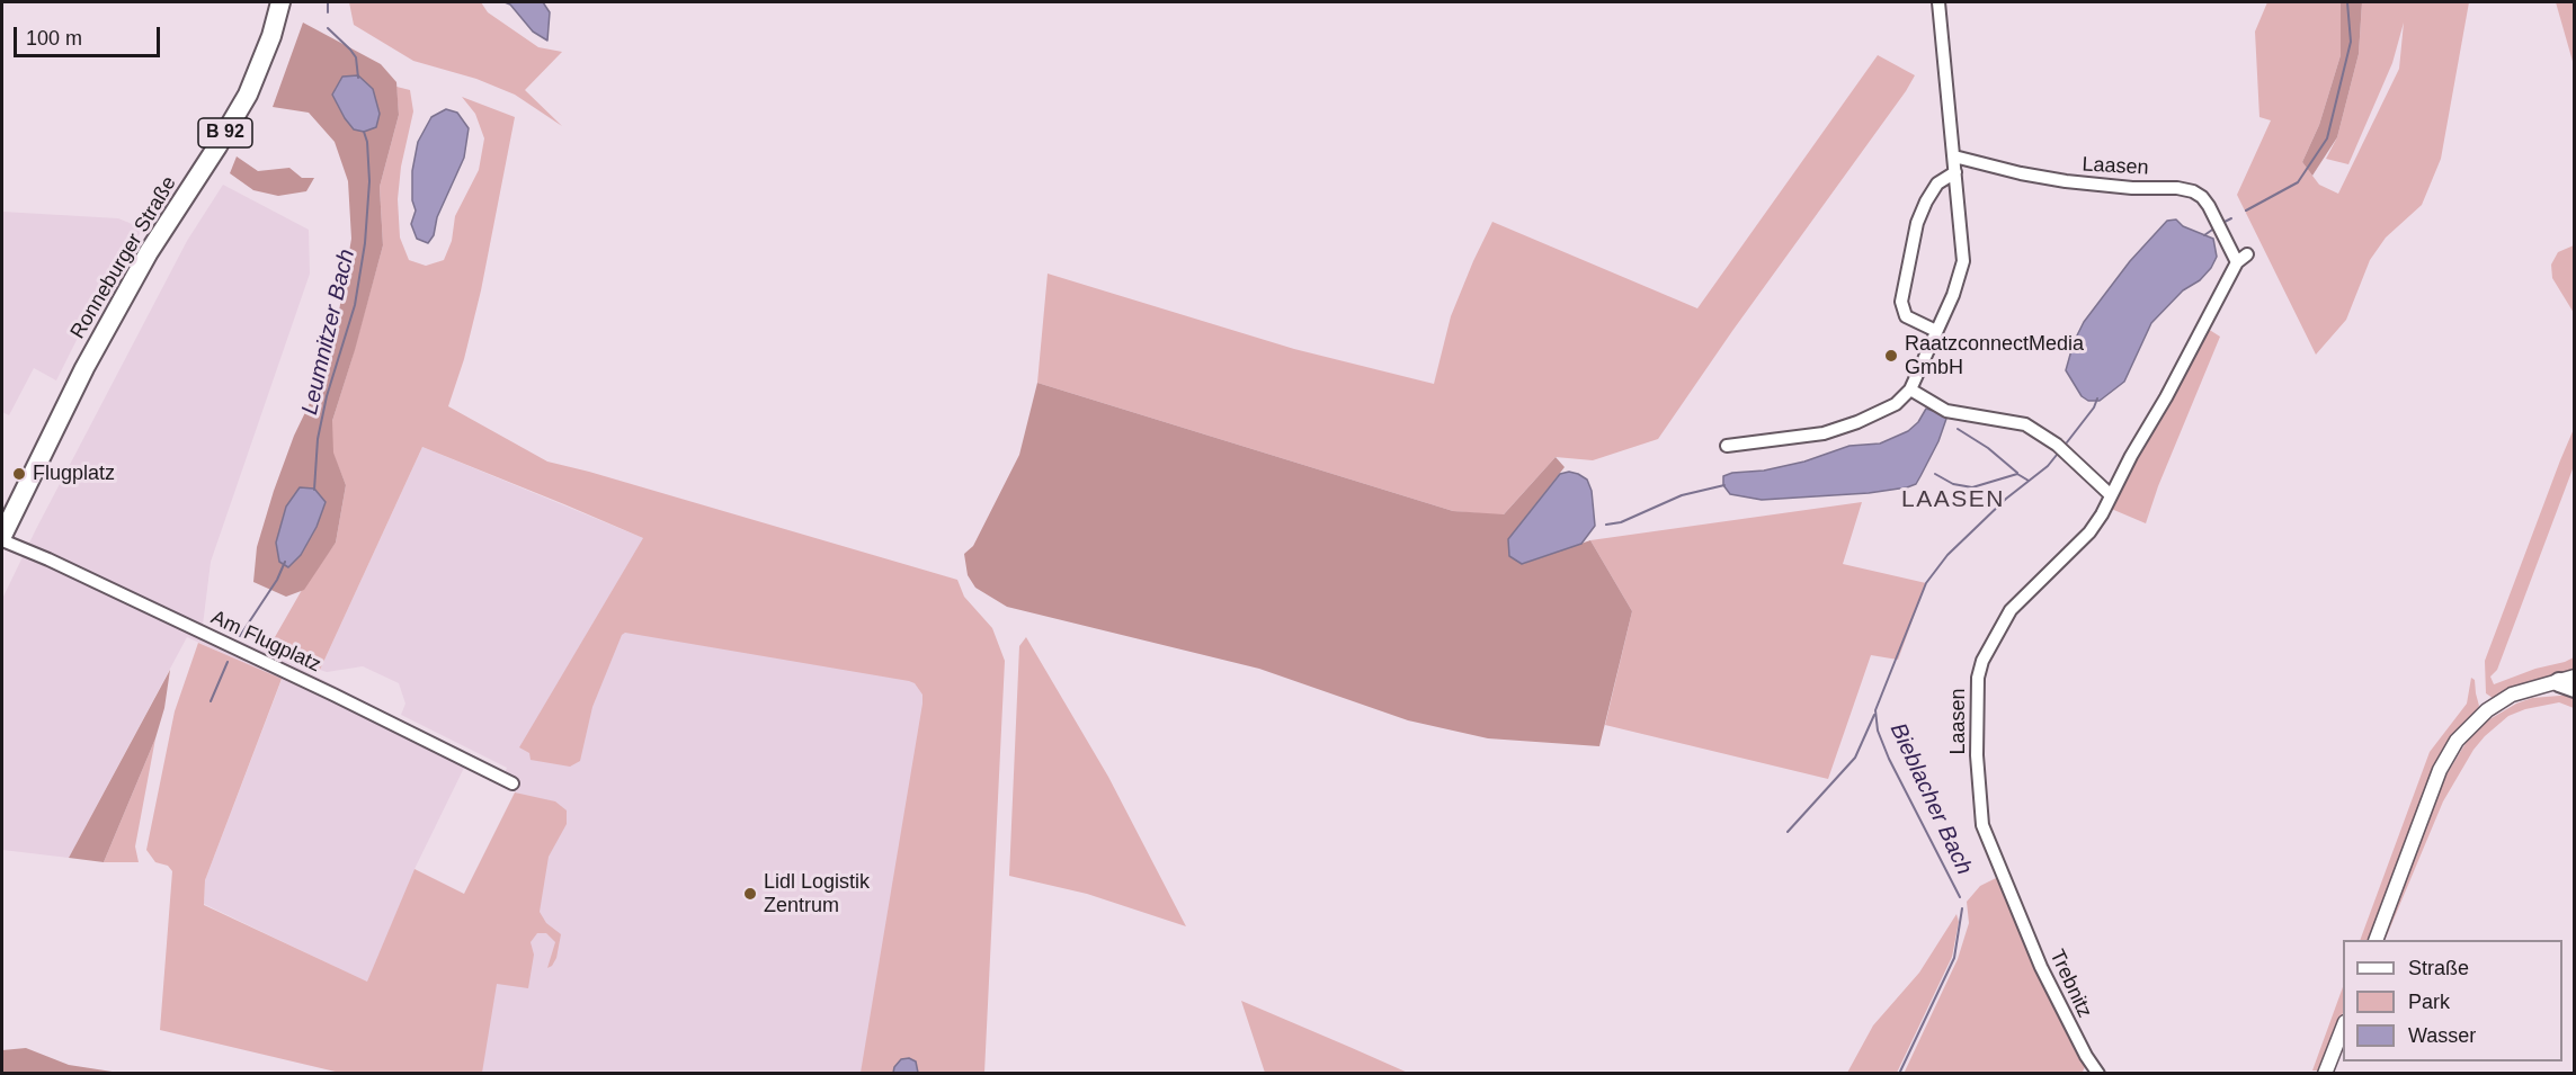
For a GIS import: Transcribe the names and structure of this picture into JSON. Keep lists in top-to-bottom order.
{
  "streets": {
    "main road": ["B 92", "Ronneburger Straße"],
    "street": ["Laasen", "Am Flugplatz", "Trebnitz"]
  },
  "crossings": [
    ["Laasen", "Trebnitz"],
    ["Ronneburger Straße", "Am Flugplatz"]
  ],
  "districts": ["LAASEN"],
  "water": ["Leumnitzer Bach", "Bieblacher Bach"],
  "places": ["RaatzconnectMedia GmbH", "Flugplatz", "Lidl Logistik Zentrum"],
  "legend": ["Straße", "Park", "Wasser"],
  "scale_bar": "100 m"
}
